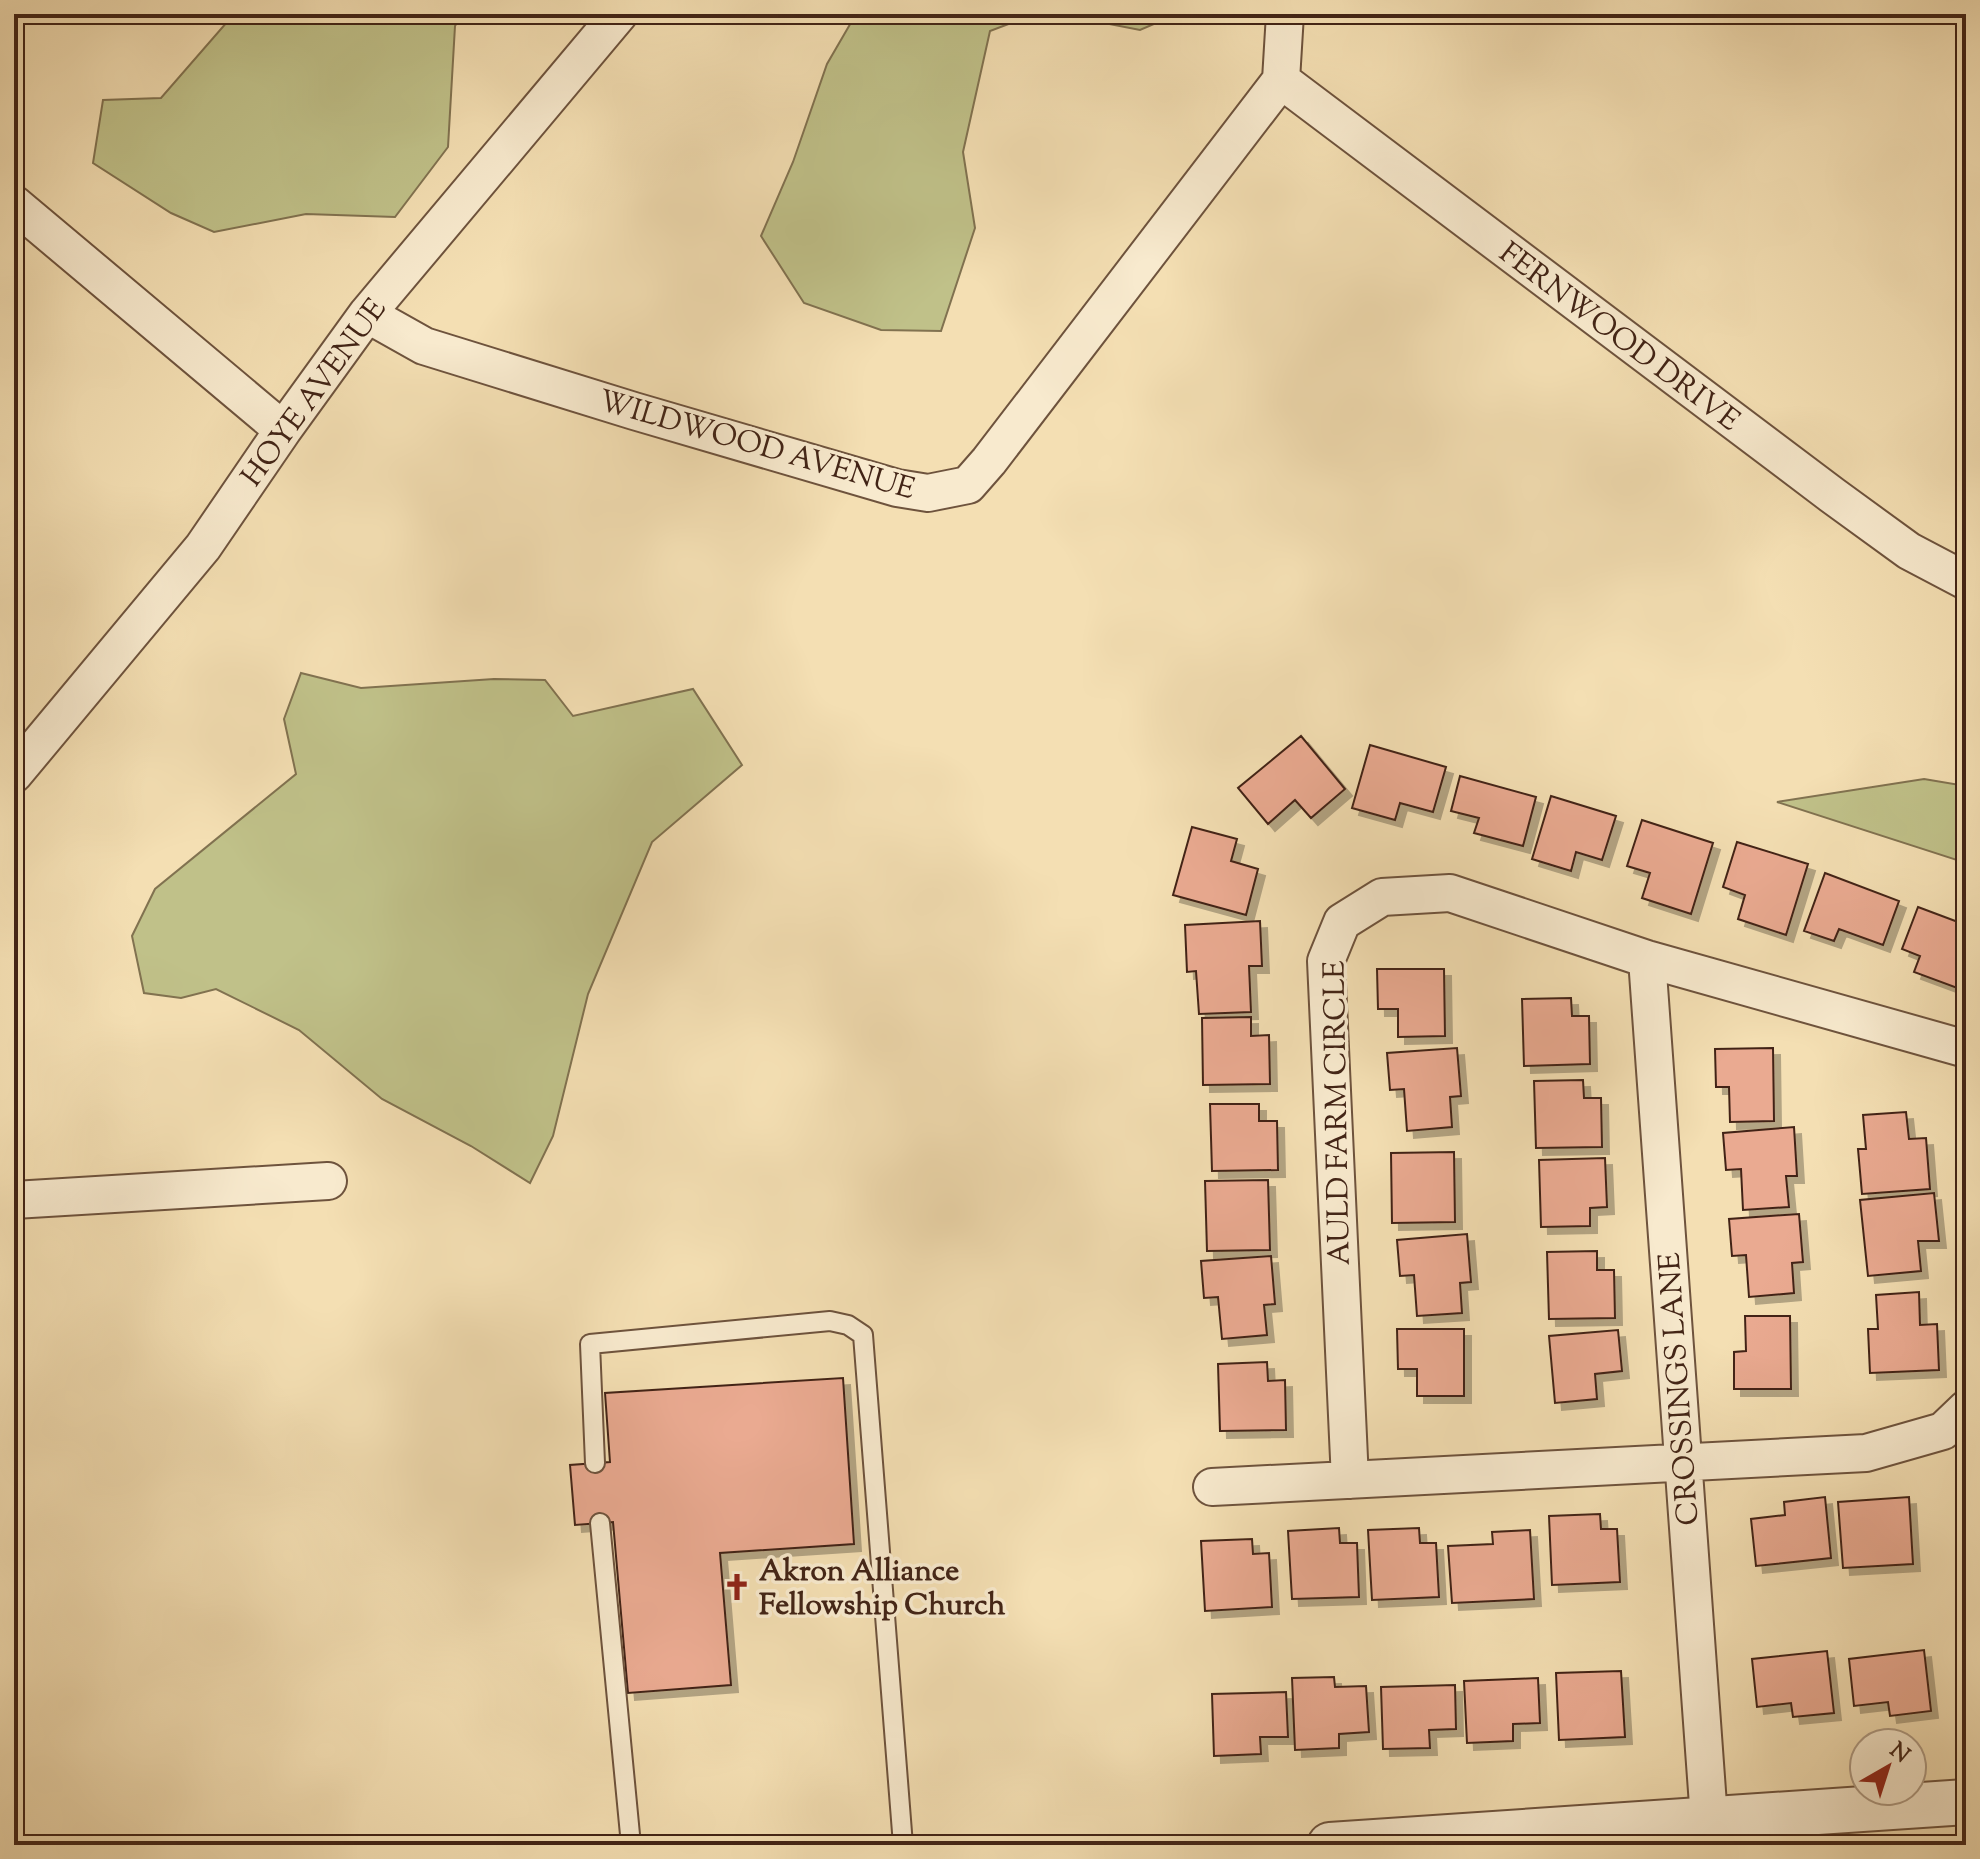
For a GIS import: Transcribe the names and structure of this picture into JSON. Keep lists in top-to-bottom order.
{
  "streets": {
    "street": [
      "FERNWOOD DRIVE",
      "HOYE AVENUE",
      "WILDWOOD AVENUE",
      "AULD FARM CIRCLE",
      "CROSSINGS LANE"
    ]
  },
  "crossings": [
    ["FERNWOOD DRIVE", "WILDWOOD AVENUE"],
    ["HOYE AVENUE", "WILDWOOD AVENUE"],
    ["AULD FARM CIRCLE", "CROSSINGS LANE"]
  ],
  "places": {
    "church": ["Akron Alliance Fellowship Church"]
  },
  "north": "top right"
}
